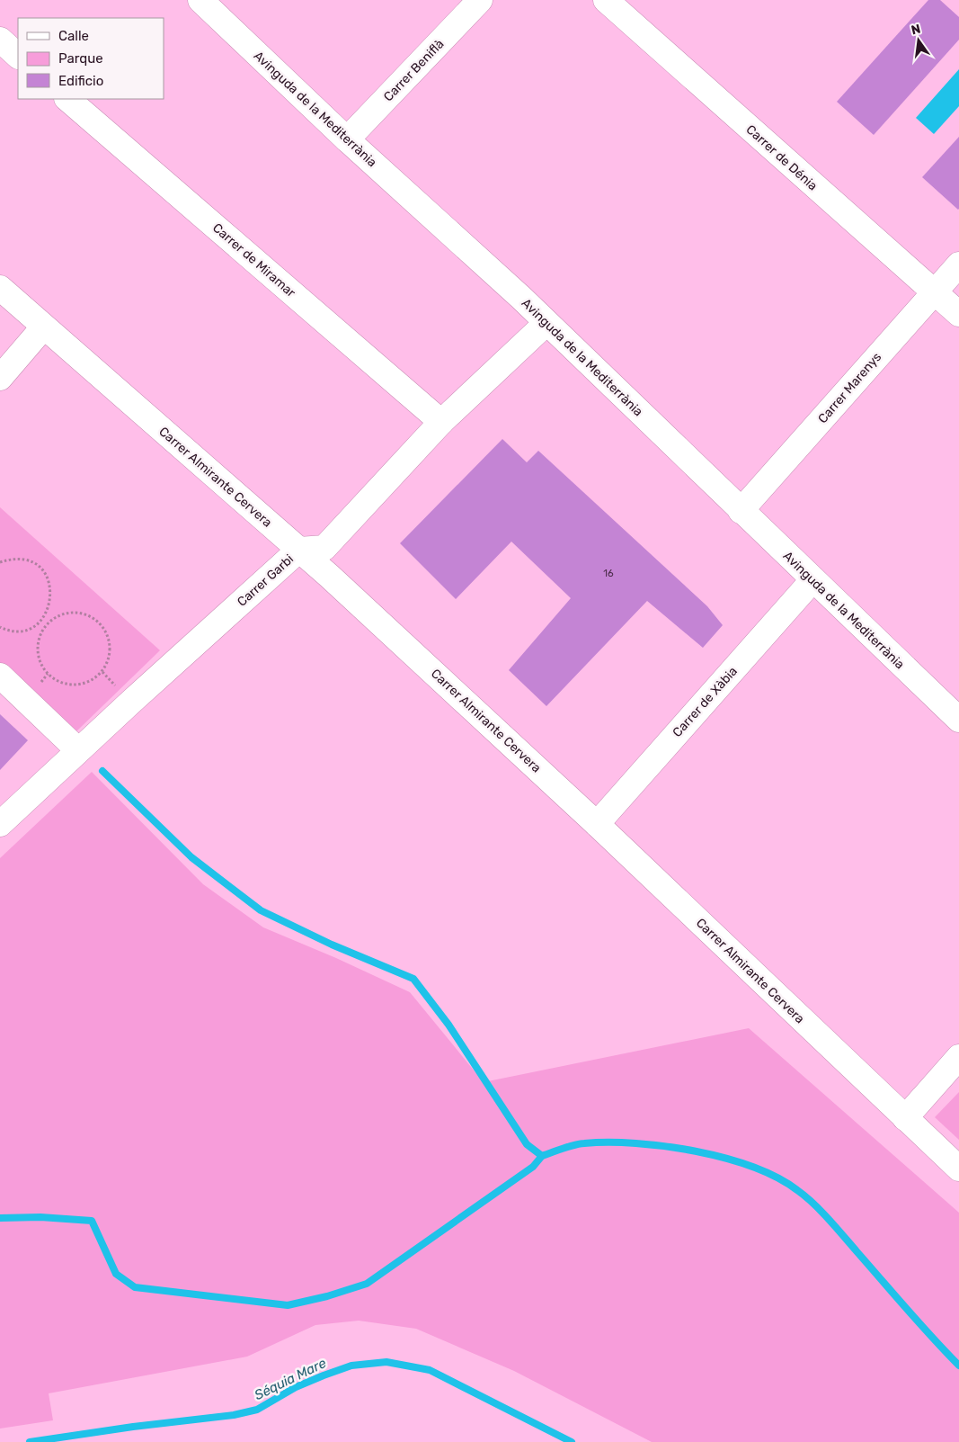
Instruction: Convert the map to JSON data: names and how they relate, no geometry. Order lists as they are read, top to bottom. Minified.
{"streets":{"street":["Carrer Beniflà","Avinguda de la Mediterrània","Carrer de Dénia","Carrer de Miramar","Carrer Marenys","Carrer Almirante Cervera","Carrer Garbi","Carrer de Xàbia"]},"crossings":[["Carrer Beniflà","Avinguda de la Mediterrània"],["Avinguda de la Mediterrània","Carrer Marenys"],["Avinguda de la Mediterrània","Carrer Garbi"],["Avinguda de la Mediterrània","Carrer de Xàbia"],["Carrer de Dénia","Carrer Marenys"],["Carrer de Miramar","Carrer Garbi"],["Carrer Almirante Cervera","Carrer Garbi"],["Carrer Almirante Cervera","Carrer de Xàbia"]],"water":["Séquia Mare"],"house_numbers":["16"],"legend":["Calle","Parque","Edificio"],"north":"top"}
